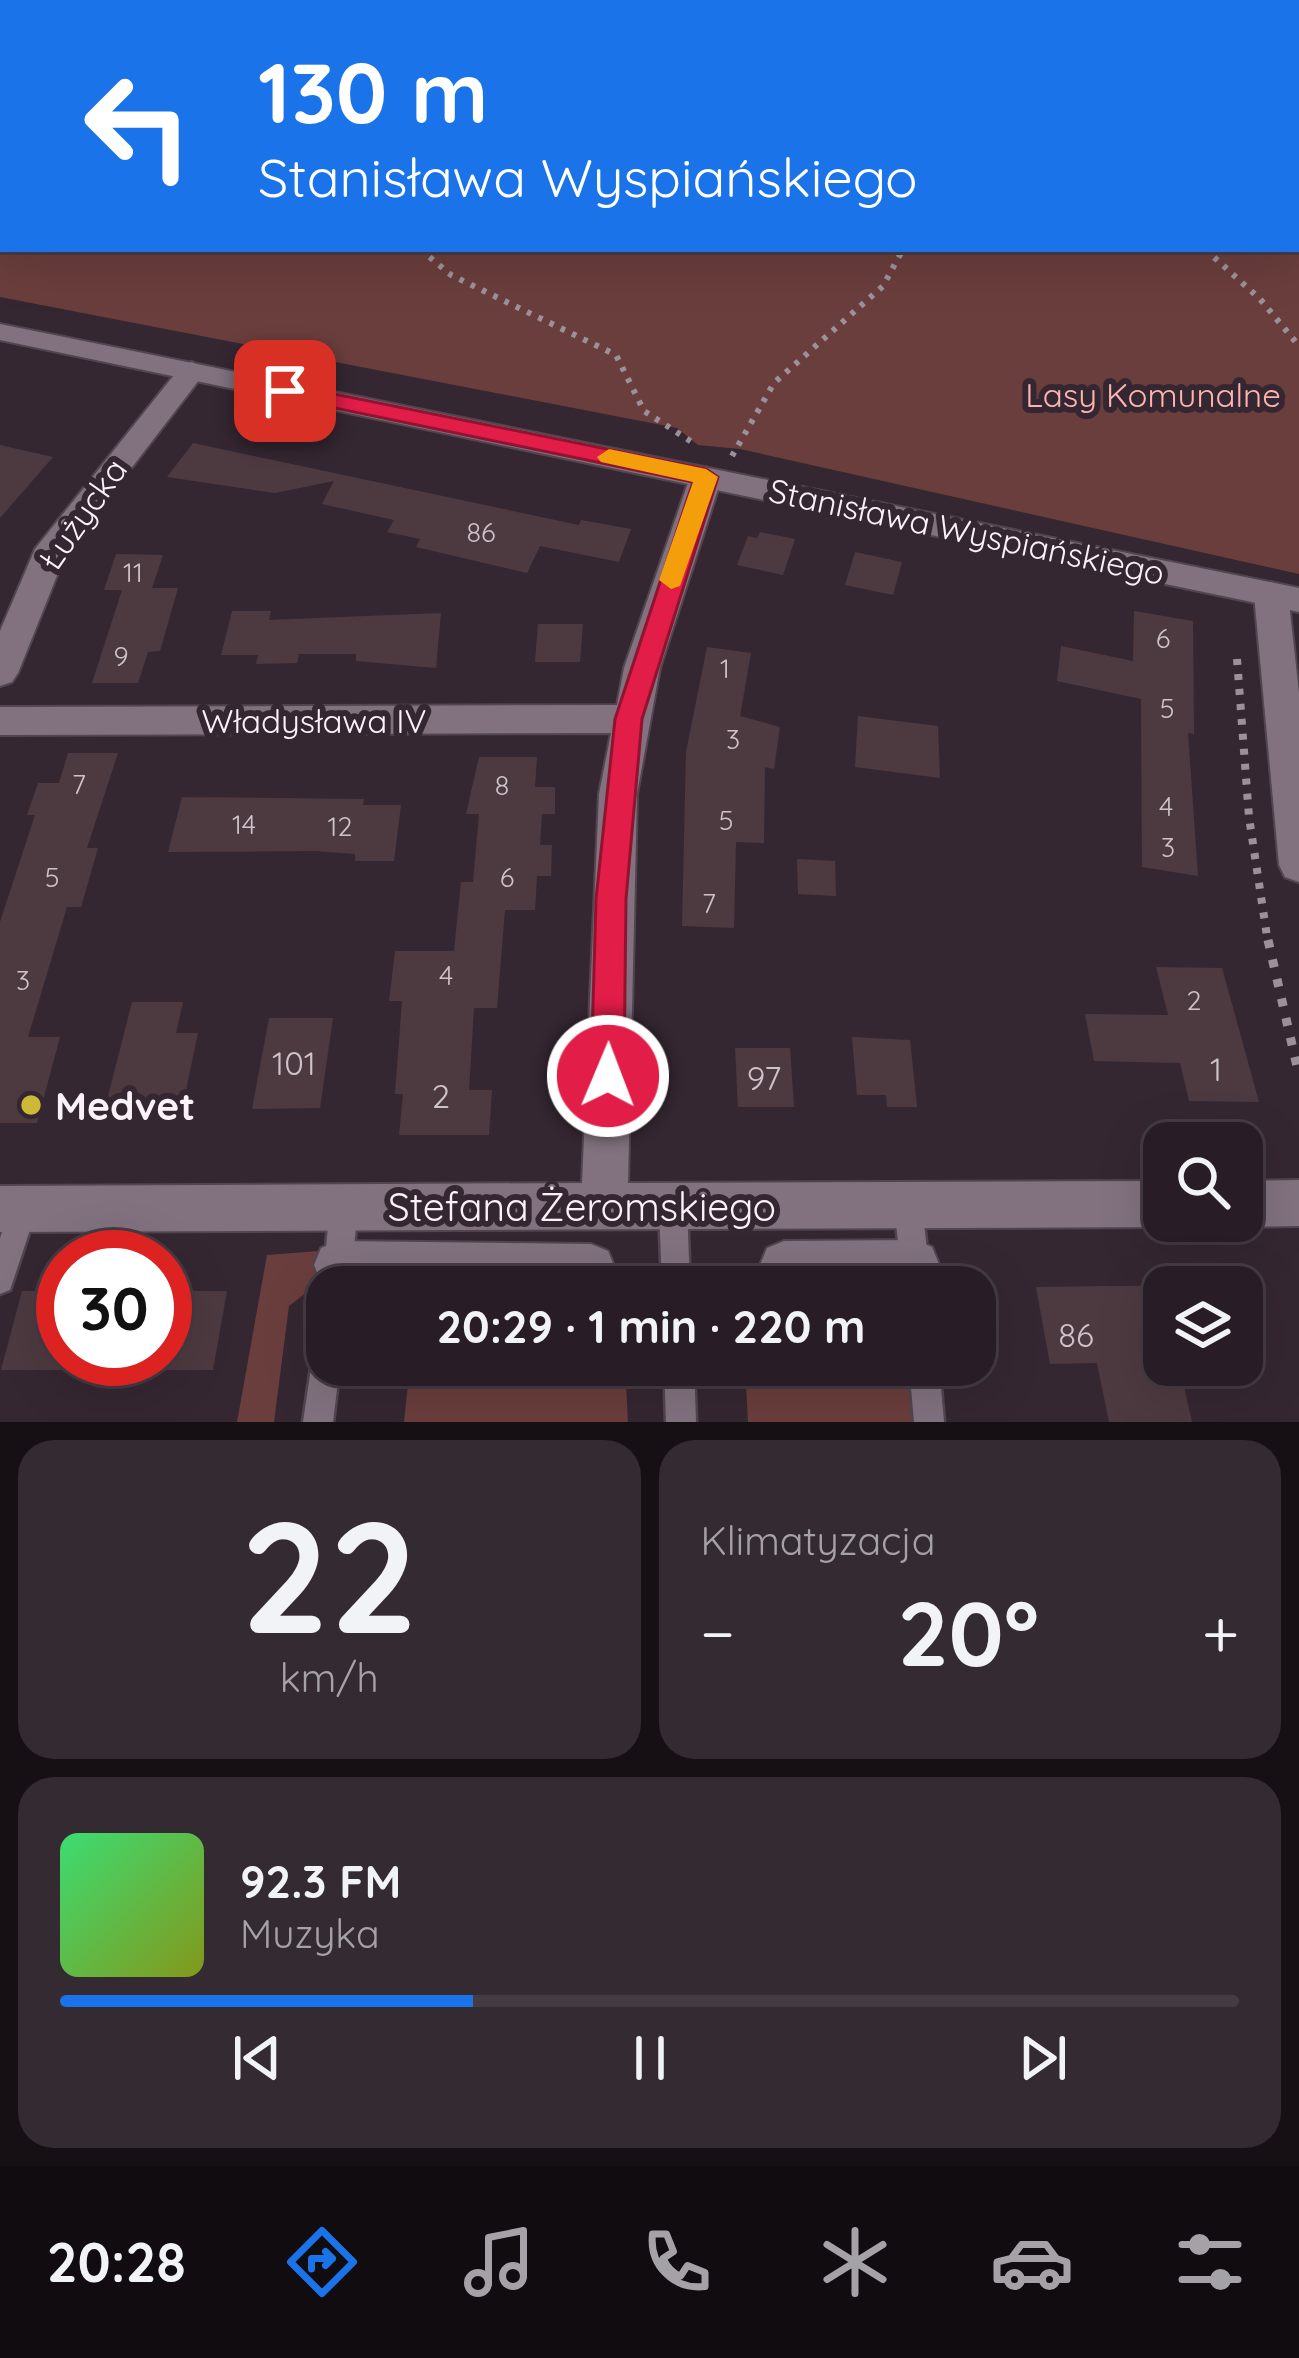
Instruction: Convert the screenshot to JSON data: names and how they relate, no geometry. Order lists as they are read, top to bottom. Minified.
{"streets":{"street":["Łużycka","Stanisława Wyspiańskiego","Władysława IV","Stefana Żeromskiego"]},"crossings":[["Łużycka","Stanisława Wyspiańskiego"]],"parks":["Lasy Komunalne"],"places":["Medvet"],"house_numbers":["86","11","6","9","1","5","3","7","8","4","5","14","12","3","5","6","7","4","3","2","101","1","97","2","86"],"page":{"turn":["130 m","Stanisława Wyspiańskiego"],"limit":"30","trip":"20:29 · 1 min · 220 m","tile":[["22","km/h"],"Klimatyzacja"],"heat":["−","20°","+"],"song":["92.3 FM","Muzyka"],"tabs":"20:28"}}
